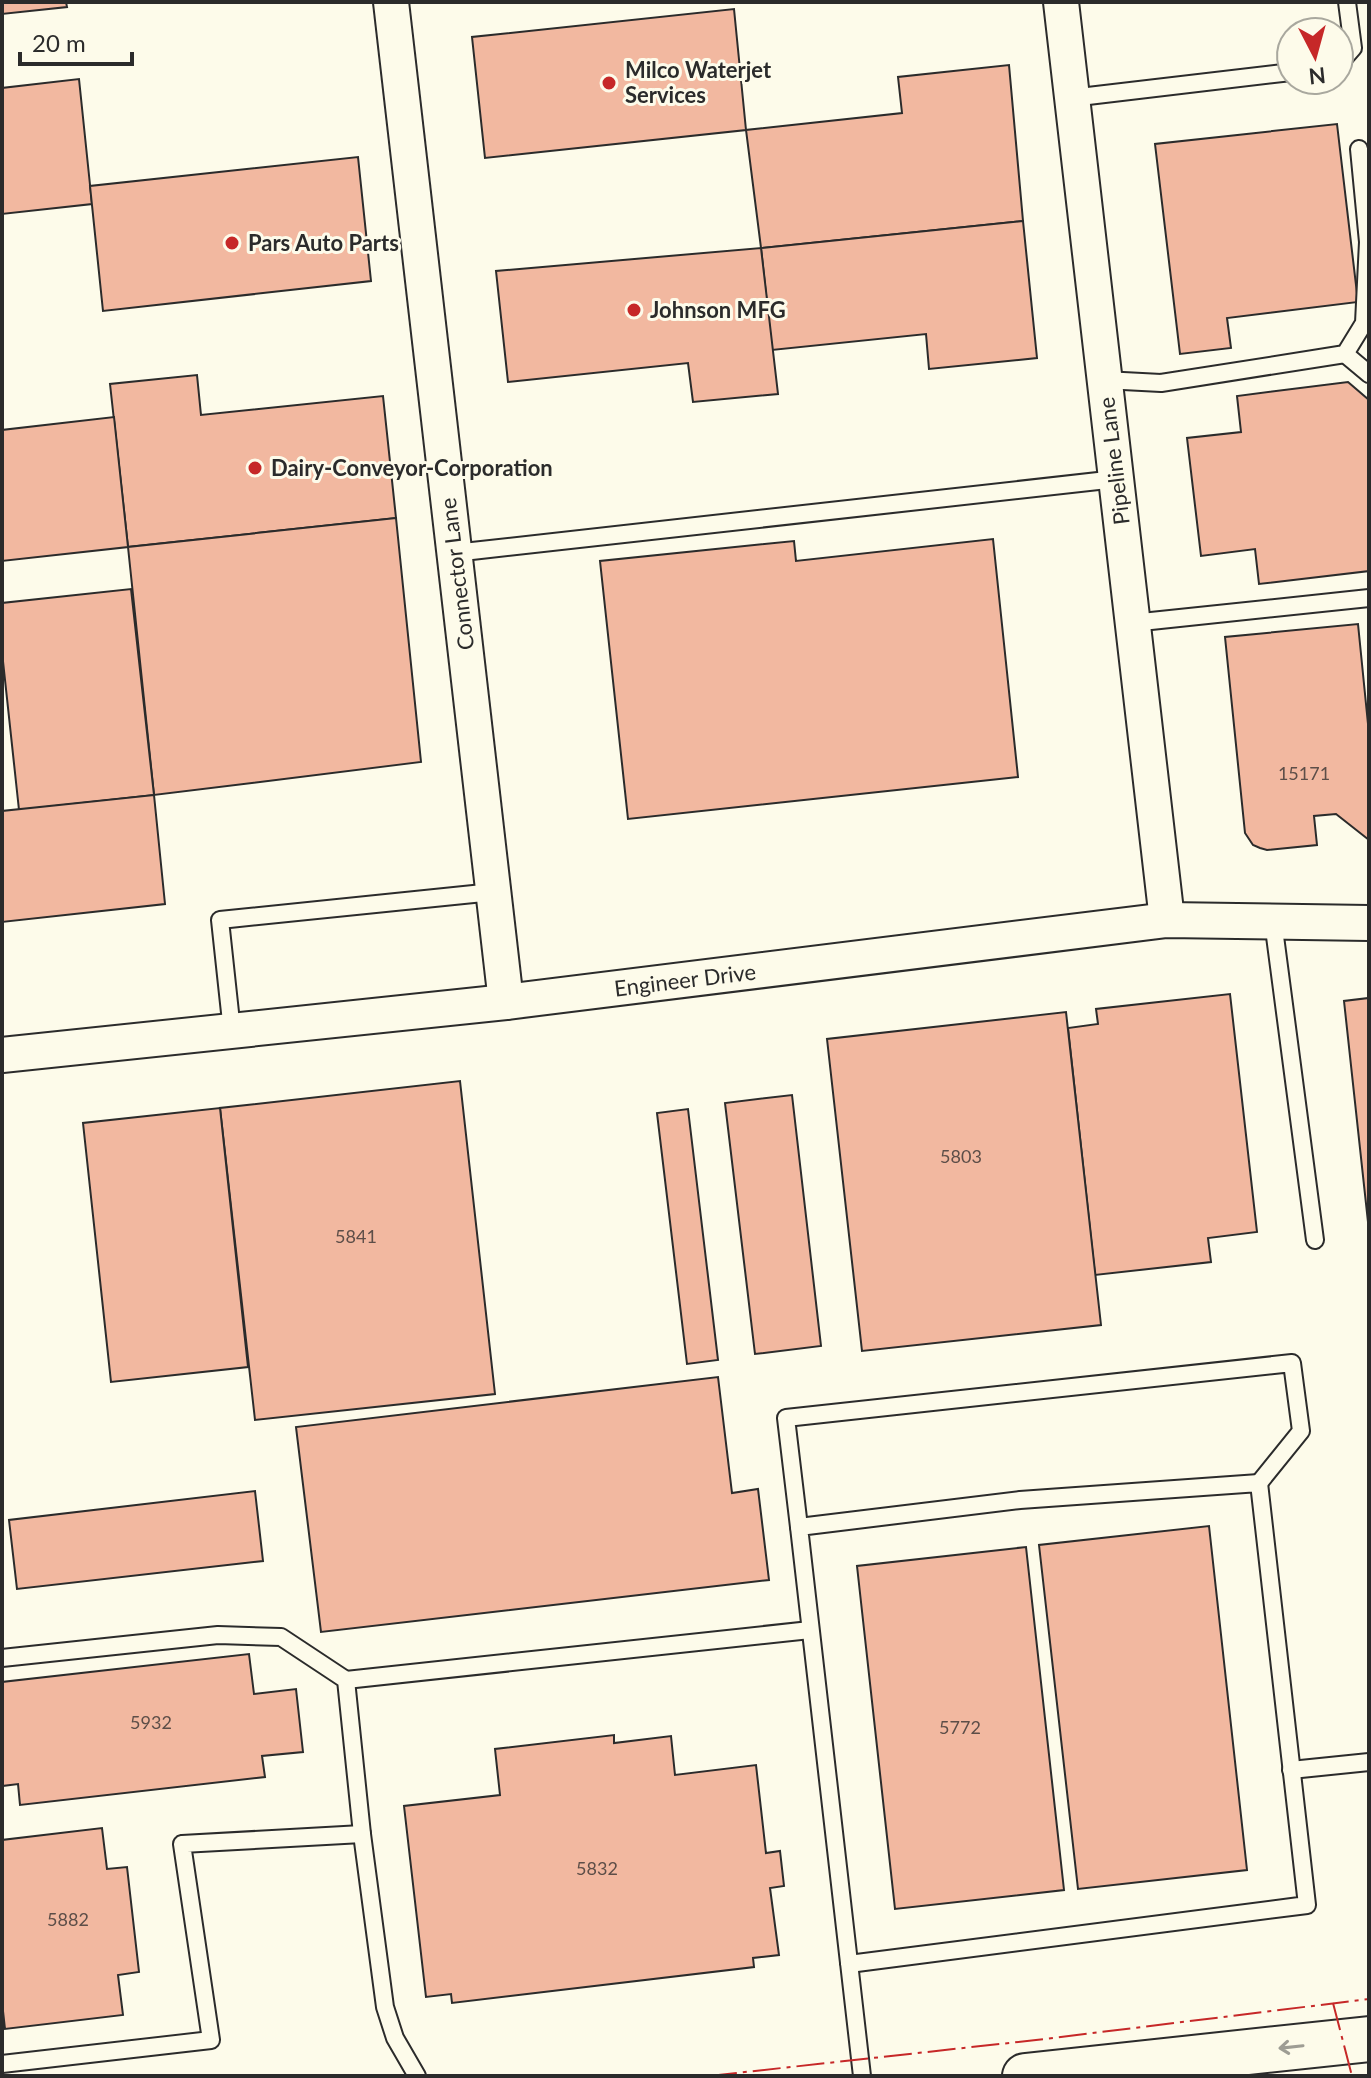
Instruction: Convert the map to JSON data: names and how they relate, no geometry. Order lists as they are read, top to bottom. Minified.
{"streets":{"street":["Pipeline Lane","Connector Lane","Engineer Drive"]},"crossings":[["Pipeline Lane","Engineer Drive"],["Connector Lane","Engineer Drive"]],"places":["Milco Waterjet Services","Pars Auto Parts","Johnson MFG","Dairy-Conveyor-Corporation"],"house_numbers":["15171","5803","5841","5932","5772","5832","5882"],"scale_bar":"20 m","north":"bottom"}
